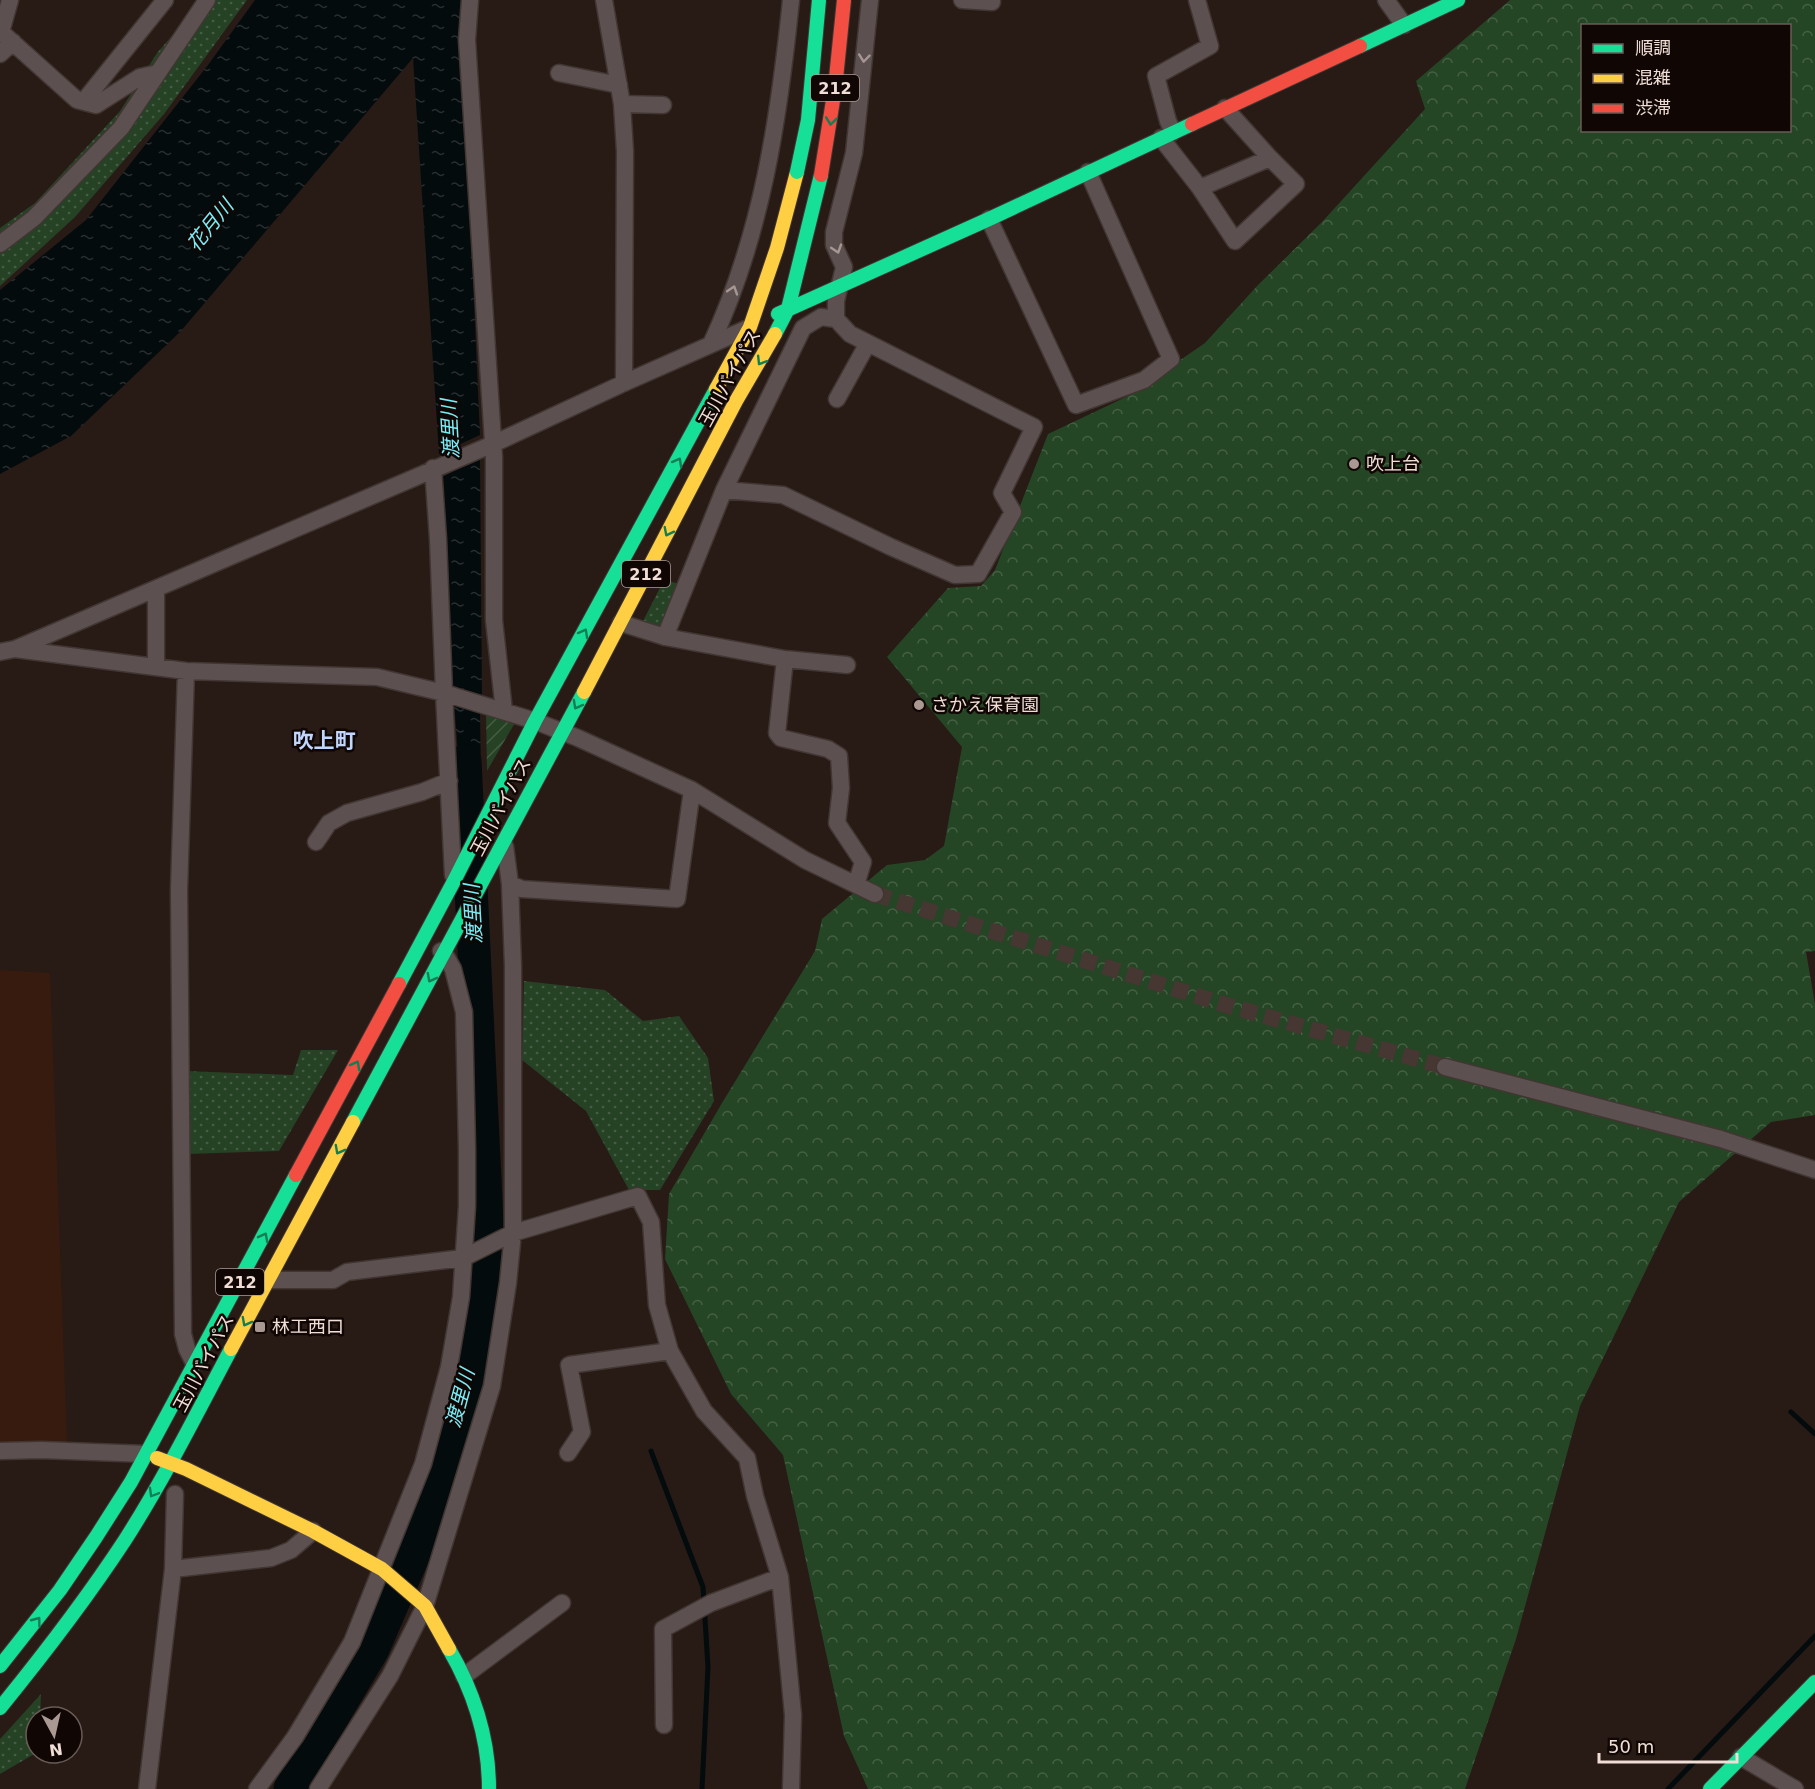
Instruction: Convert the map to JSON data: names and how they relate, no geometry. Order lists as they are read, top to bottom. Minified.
{"streets":{"main road":["212","玉川バイパス"]},"districts":["吹上町"],"water":["花月川","渡里川"],"places":{"other":["吹上台","さかえ保育園"],"transit":["林工西口"]},"legend":["順調","混雑","渋滞"],"scale_bar":"50 m","north":"bottom"}
